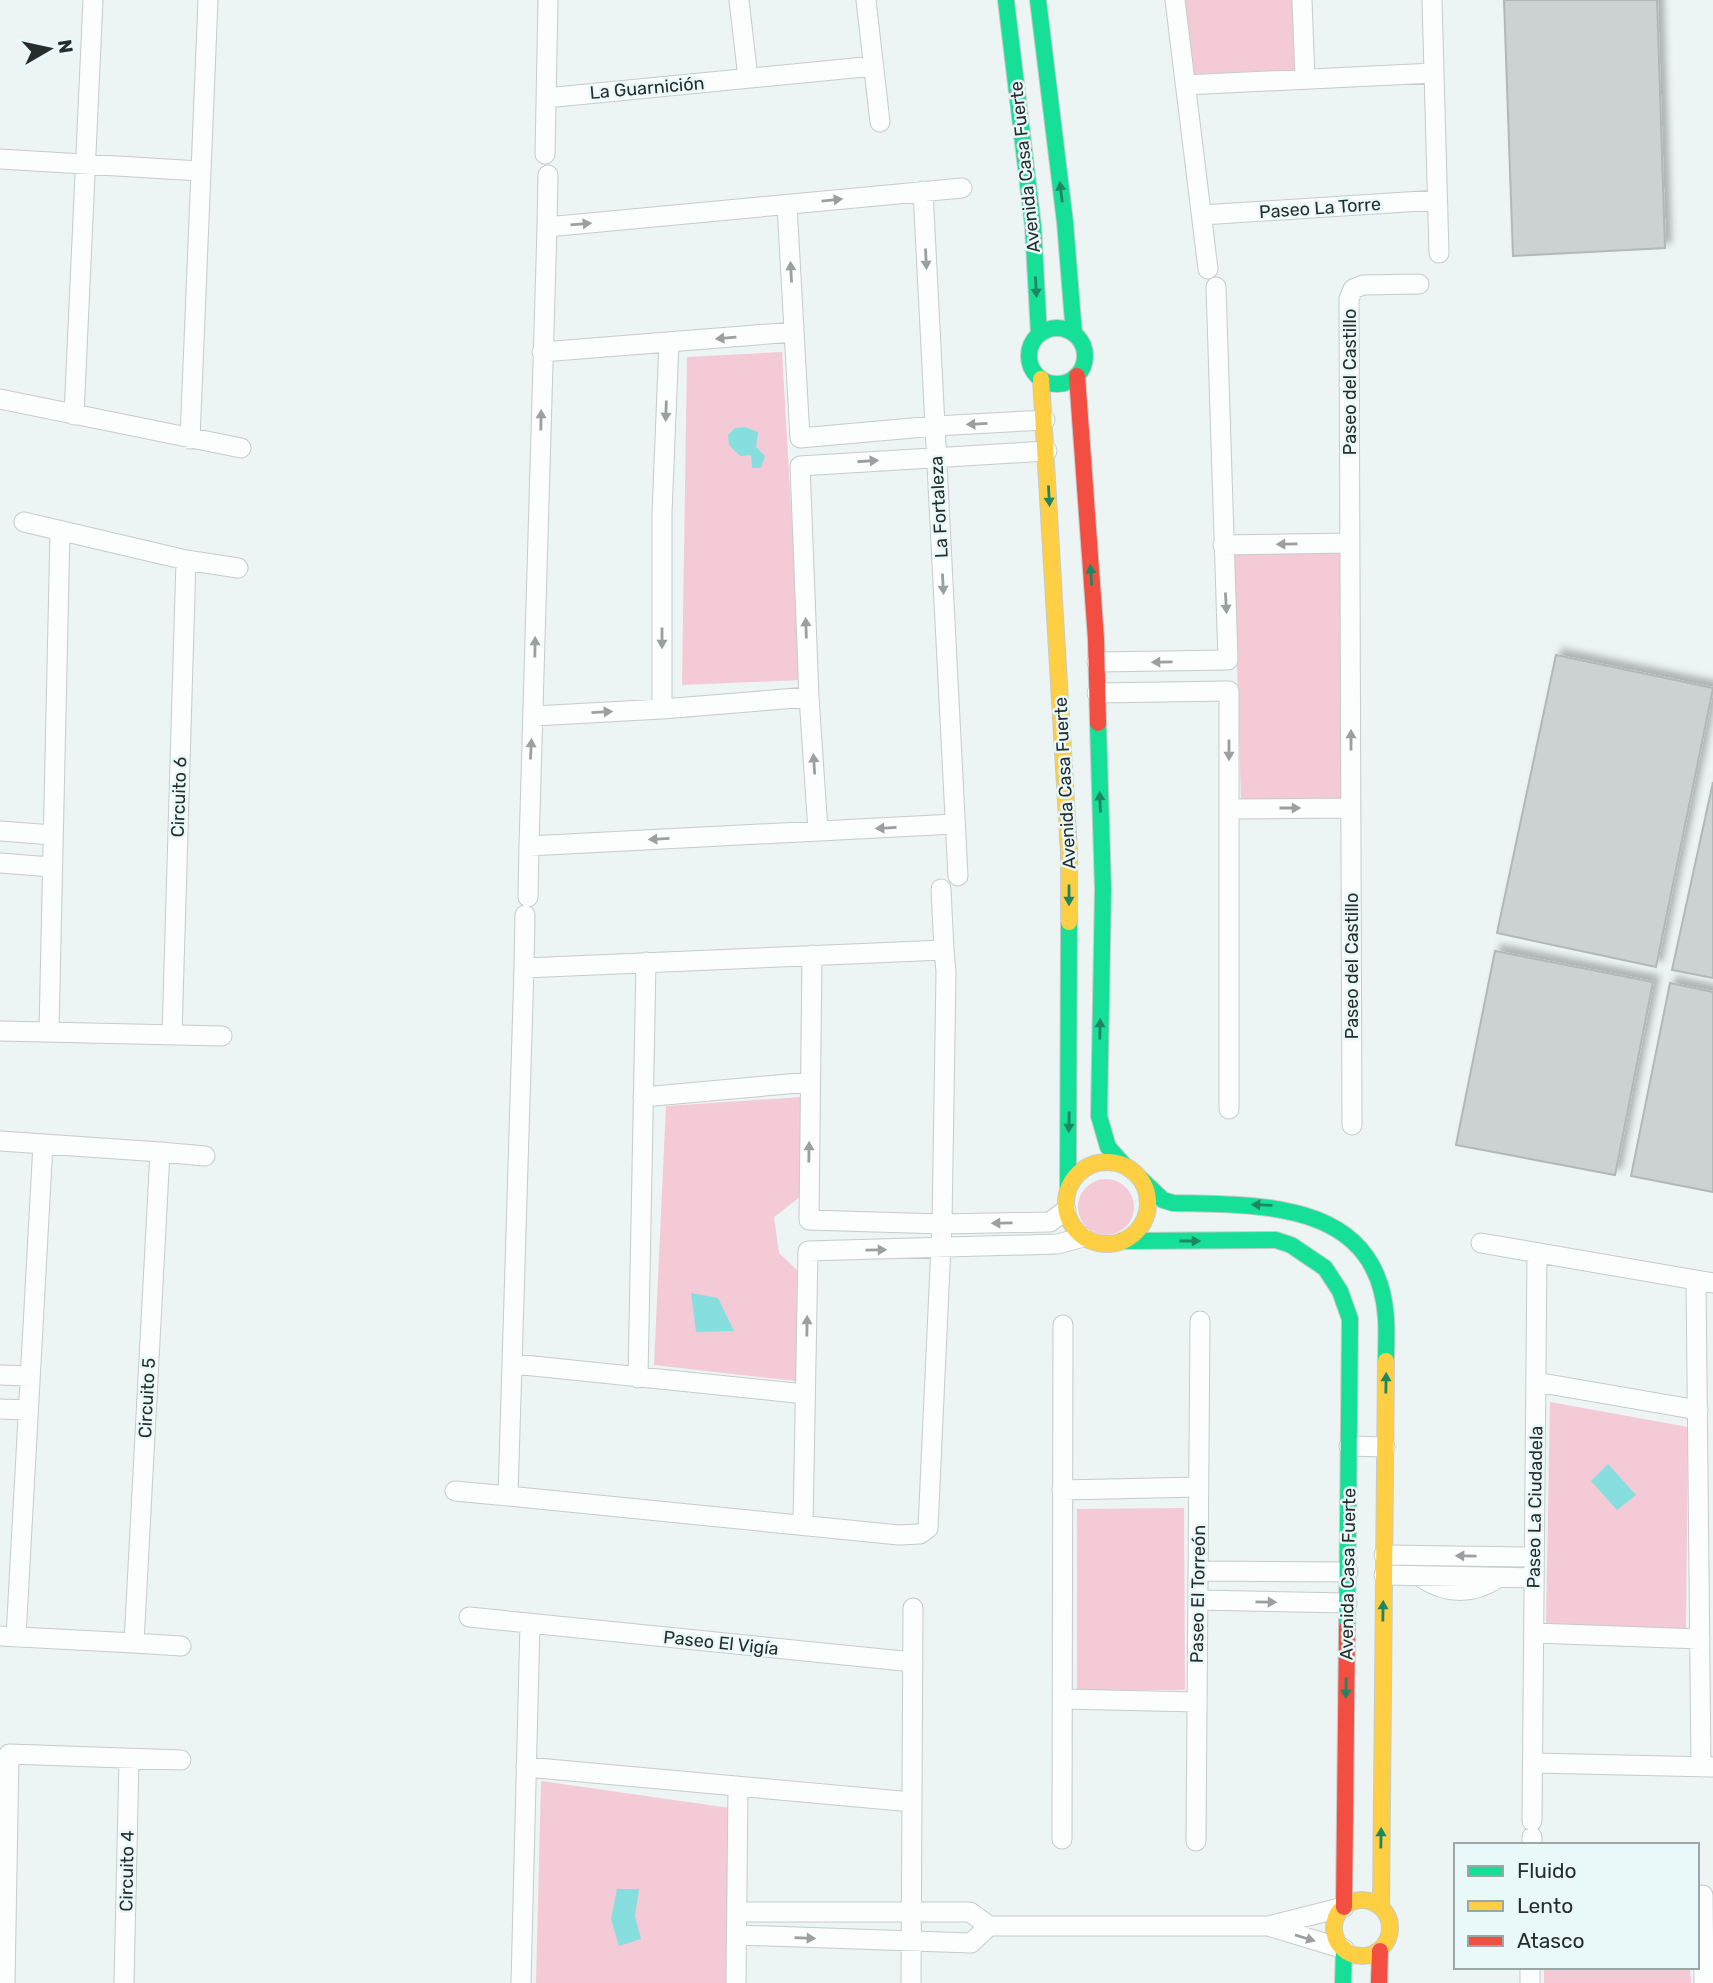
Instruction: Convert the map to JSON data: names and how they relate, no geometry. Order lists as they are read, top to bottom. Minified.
{"streets":{"street":["La Guarnición","Avenida Casa Fuerte","Paseo La Torre","Paseo del Castillo","La Fortaleza","Circuito 6","Circuito 5","Paseo La Ciudadela","Paseo El Torreón","Paseo El Vigía","Circuito 4"]},"legend":["Fluido","Lento","Atasco"],"north":"right"}
